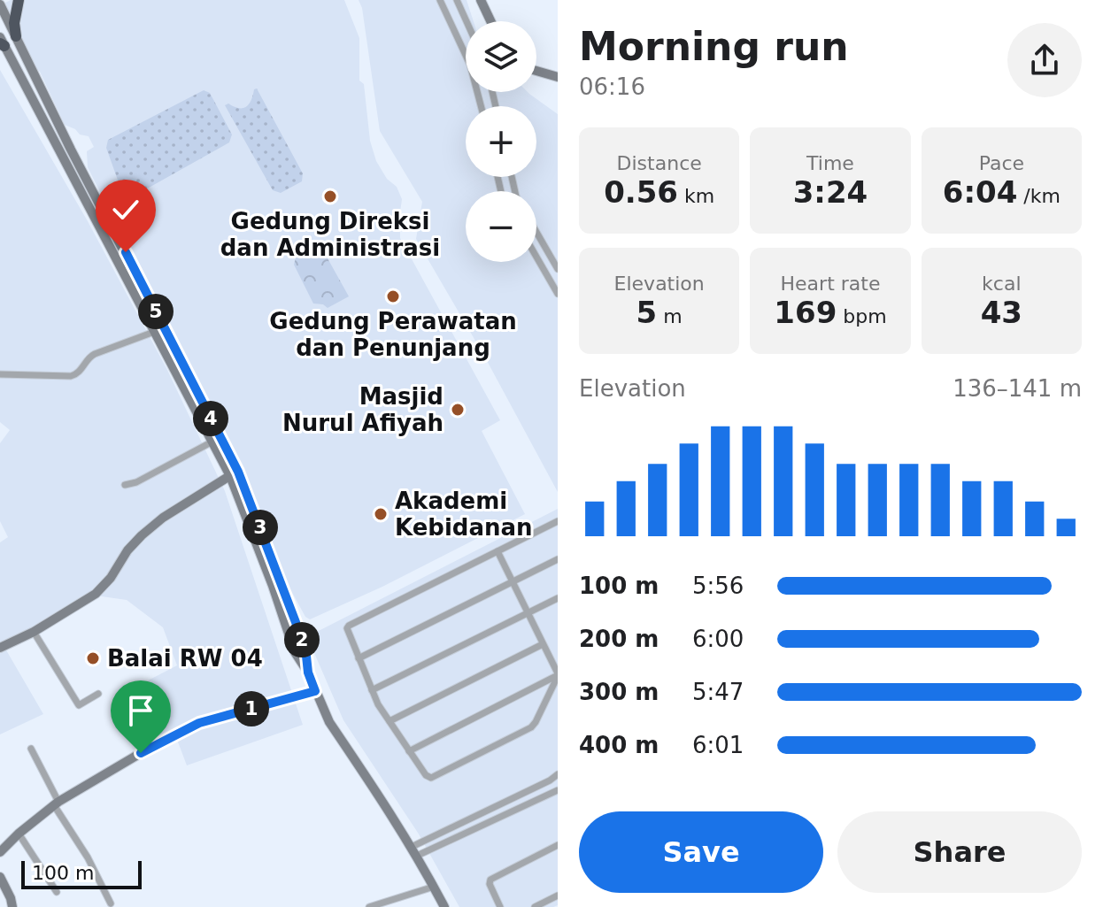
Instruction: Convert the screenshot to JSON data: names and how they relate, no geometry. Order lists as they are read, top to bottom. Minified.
{"places":["Gedung Direksi dan Administrasi","Gedung Perawatan dan Penunjang","Masjid Nurul Afiyah","Akademi Kebidanan","Balai RW 04"],"scale_bar":"100 m","page":{"heading":["Morning run","06:16"],"map_buttons":["+","−"],"stats":[["Distance","0.56 km"],["Time","3:24"],["Pace","6:04 /km"],["Elevation","5 m"],["Heart rate","169 bpm"],["kcal","43"]],"pins":["5","4","3","2","1"],"chart":["Elevation","136–141 m"],"list":[{"name":"100 m","note":"5:56"},{"name":"200 m","note":"6:00"},{"name":"300 m","note":"5:47"},{"name":"400 m","note":"6:01"}],"buttons":["Save","Share"],"scale":"100 m"}}
